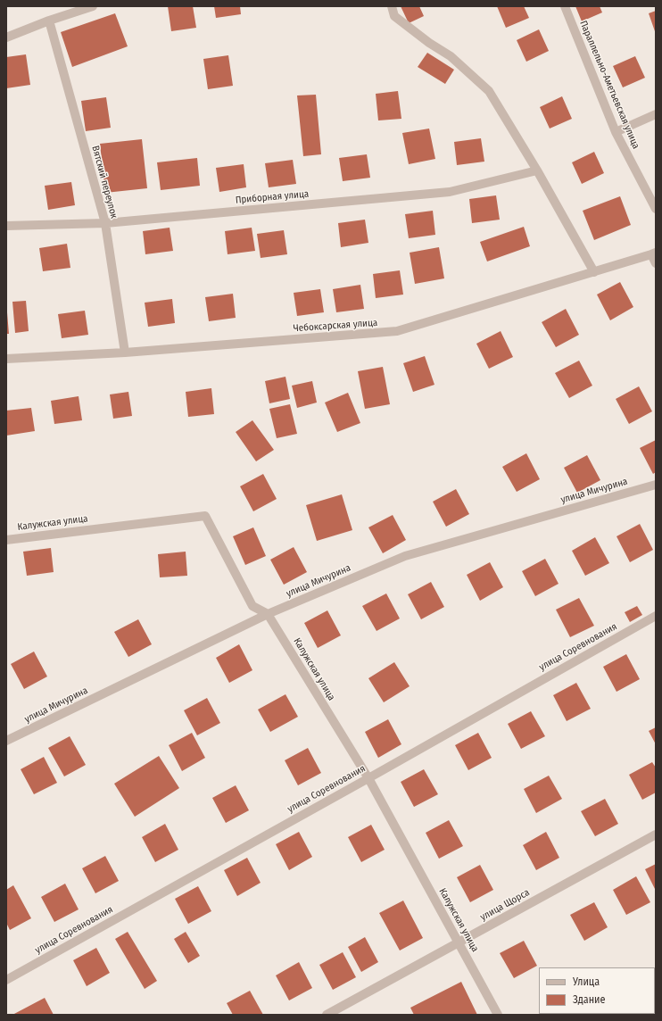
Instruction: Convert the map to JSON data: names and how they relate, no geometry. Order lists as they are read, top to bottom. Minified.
{"streets":{"street":["Параллельно-Аметьевская улица","Вятский переулок","Приборная улица","Чебоксарская улица","улица Мичурина","Калужская улица","улица Соревнования","улица Щорса"]},"crossings":[["Вятский переулок","Приборная улица"],["Вятский переулок","Чебоксарская улица"],["улица Мичурина","Калужская улица"],["Калужская улица","улица Соревнования"],["Калужская улица","улица Щорса"]],"legend":["Улица","Здание"]}
